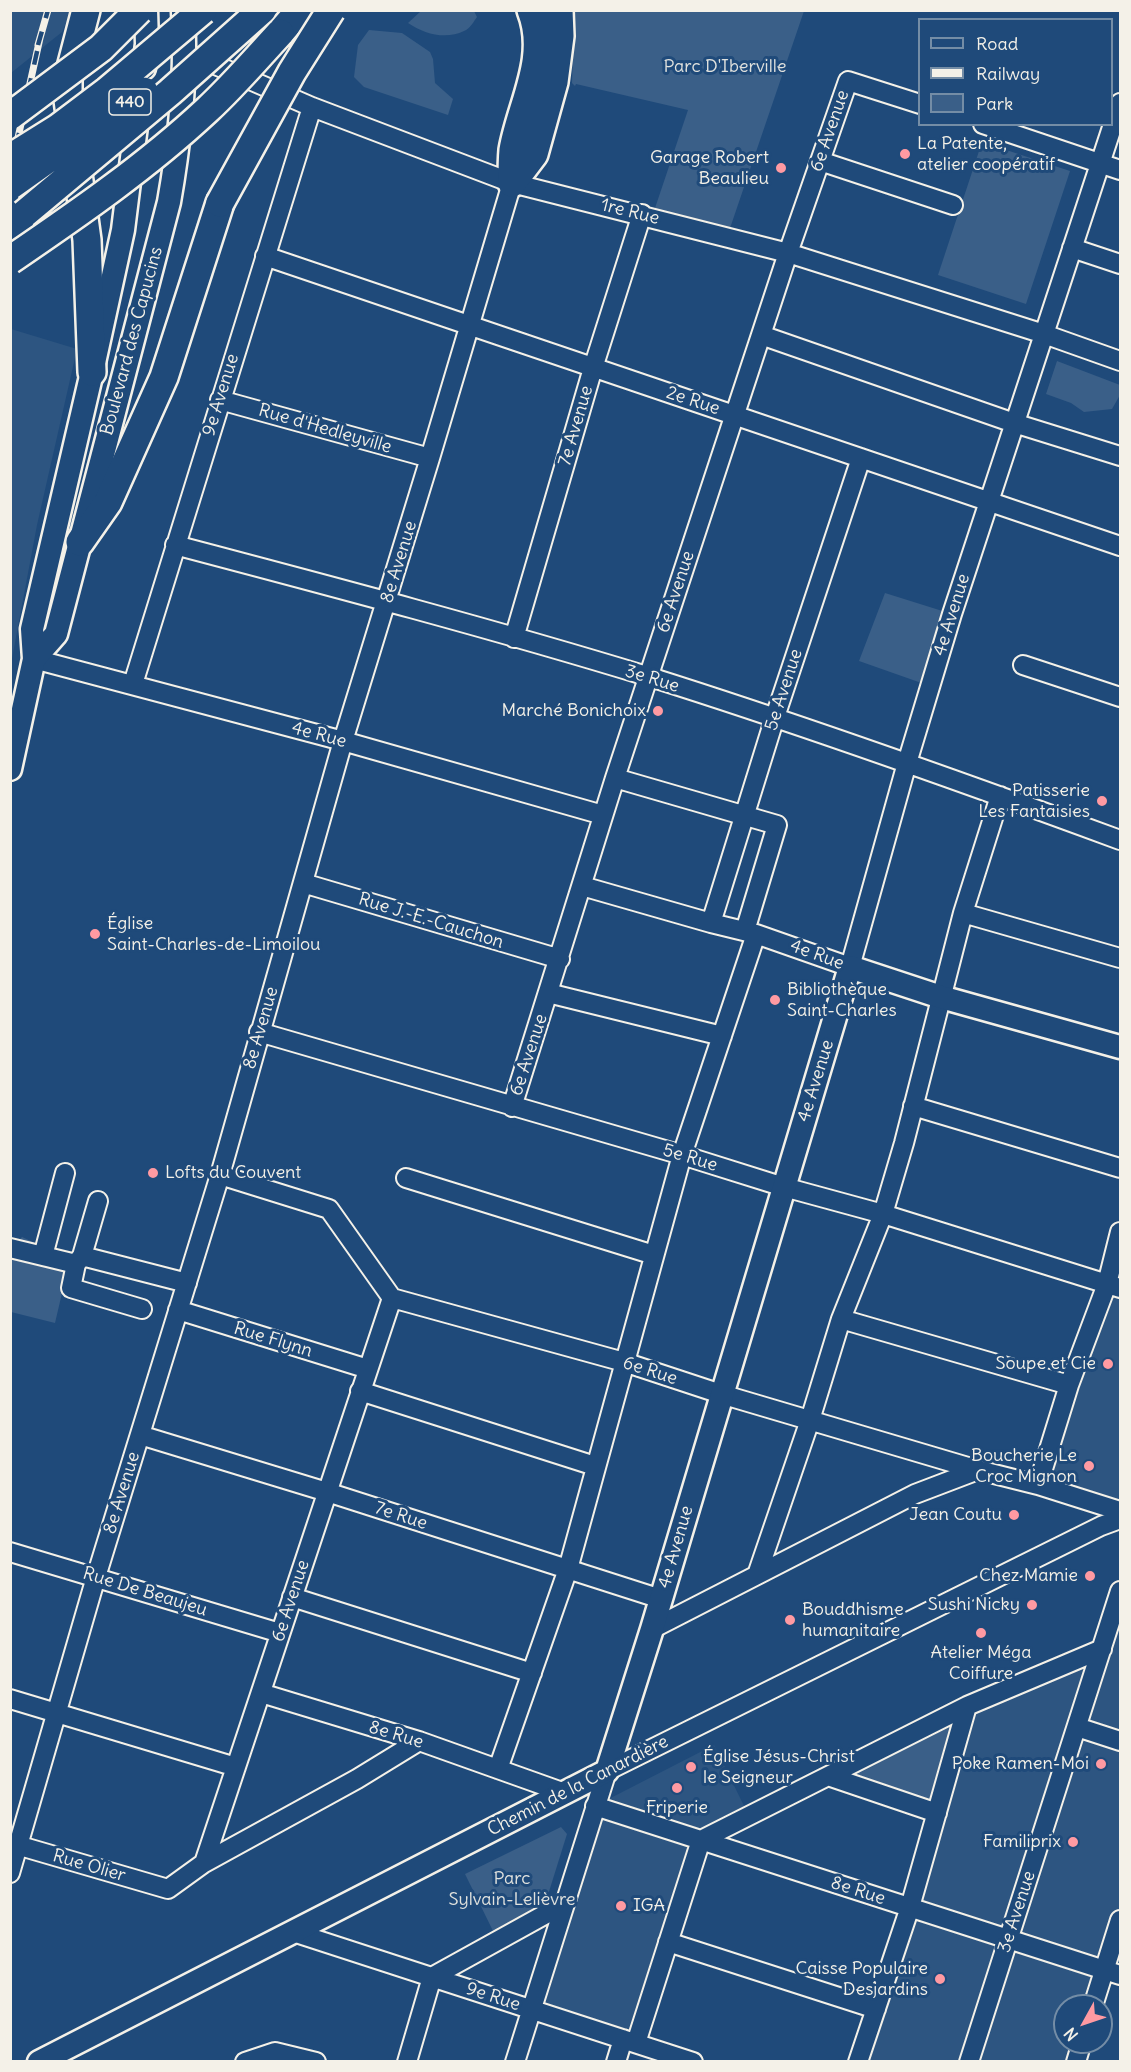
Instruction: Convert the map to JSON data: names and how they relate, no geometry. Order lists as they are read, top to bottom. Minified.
{"streets":{"highway":["440"],"main road":["Boulevard des Capucins","4e Avenue","4e Rue","Chemin de la Canardière"],"street":["6e Avenue","1re Rue","9e Avenue","2e Rue","7e Avenue","Rue d'Hedleyville","8e Avenue","3e Rue","5e Avenue","Rue J.-E.-Cauchon","5e Rue","Rue Flynn","6e Rue","7e Rue","Rue De Beaujeu","8e Rue","Rue Olier","3e Avenue","9e Rue"]},"crossings":[["440","Boulevard des Capucins"],["6e Avenue","1re Rue"],["6e Avenue","2e Rue"],["6e Avenue","3e Rue"],["6e Avenue","4e Rue"],["6e Avenue","Rue J.-E.-Cauchon"],["6e Avenue","5e Rue"],["6e Avenue","Rue Flynn"],["6e Avenue","6e Rue"],["6e Avenue","7e Rue"],["6e Avenue","Rue De Beaujeu"],["6e Avenue","8e Rue"],["6e Avenue","Rue Olier"],["1re Rue","Boulevard des Capucins"],["1re Rue","9e Avenue"],["1re Rue","7e Avenue"],["1re Rue","8e Avenue"],["1re Rue","4e Avenue"],["Boulevard des Capucins","4e Rue"],["9e Avenue","2e Rue"],["9e Avenue","Rue d'Hedleyville"],["9e Avenue","3e Rue"],["9e Avenue","4e Rue"],["2e Rue","7e Avenue"],["2e Rue","8e Avenue"],["2e Rue","4e Avenue"],["2e Rue","5e Avenue"],["7e Avenue","3e Rue"],["Rue d'Hedleyville","8e Avenue"],["8e Avenue","3e Rue"],["8e Avenue","4e Rue"],["8e Avenue","Rue J.-E.-Cauchon"],["8e Avenue","5e Rue"],["8e Avenue","Rue Flynn"],["8e Avenue","7e Rue"],["8e Avenue","Rue De Beaujeu"],["8e Avenue","Rue Olier"],["4e Avenue","3e Rue"],["4e Avenue","4e Rue"],["4e Avenue","5e Rue"],["4e Avenue","6e Rue"],["4e Avenue","7e Rue"],["4e Avenue","8e Rue"],["4e Avenue","Chemin de la Canardière"],["4e Avenue","9e Rue"],["3e Rue","5e Avenue"],["5e Avenue","4e Rue"],["8e Rue","Chemin de la Canardière"],["8e Rue","3e Avenue"],["Chemin de la Canardière","9e Rue"]],"parks":["Parc D'Iberville","Parc Sylvain-Lelièvre"],"places":["La Patente, atelier coopératif","Garage Robert Beaulieu","Marché Bonichoix","Patisserie Les Fantaisies","Église Saint-Charles-de-Limoilou","Bibliothèque Saint-Charles","Lofts du Couvent","Soupe et Cie","Boucherie Le Croc Mignon","Jean Coutu","Chez Mamie","Sushi Nicky","Bouddhisme humanitaire","Atelier Méga Coiffure","Poke Ramen-Moi","Église Jésus-Christ le Seigneur","Friperie","Familiprix","IGA","Caisse Populaire Desjardins"],"legend":["Road","Railway","Park"],"north":"bottom left"}
